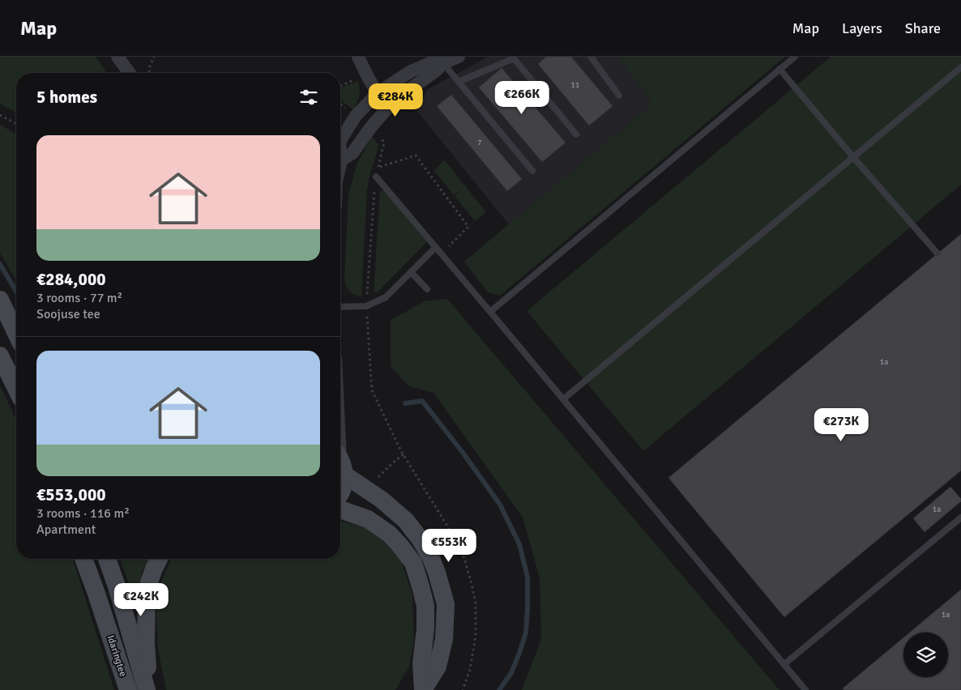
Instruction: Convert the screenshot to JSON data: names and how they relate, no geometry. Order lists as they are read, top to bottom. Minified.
{"streets":{"street":["Idaringtee"]},"house_numbers":["11","7","1a","1a","1a"],"page":{"header":"Map","nav":["Map","Layers","Share"],"heading":"5 homes","price":["€266K","€284K","€273K","€553K","€242K"],"list":[{"name":"€284,000","note":"3 rooms · 77 m² · Soojuse tee"},{"name":"€553,000","note":"3 rooms · 116 m² · Apartment"}]}}
